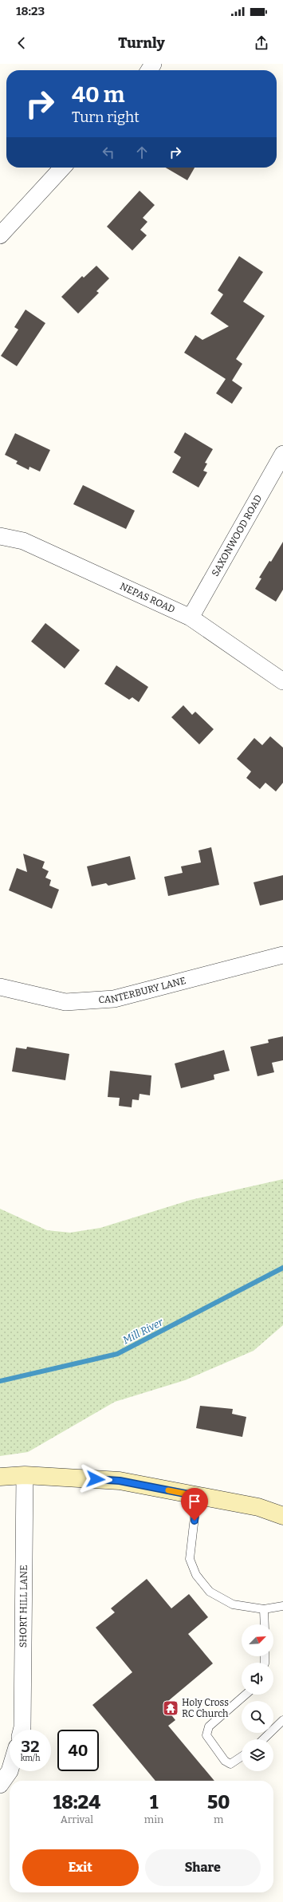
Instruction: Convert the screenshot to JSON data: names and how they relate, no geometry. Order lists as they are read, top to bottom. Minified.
{"streets":{"street":["SAXONWOOD ROAD","NEPAS ROAD","CANTERBURY LANE","SHORT HILL LANE"]},"crossings":[["SAXONWOOD ROAD","NEPAS ROAD"]],"water":["Mill River"],"places":{"temple":["Holy Cross RC Church"]},"north":"top right","page":{"status":"18:23","header":"Turnly","turn":["40 m","Turn right"],"speed":"32 km/h","limit":"40","eta":["18:24","Arrival","1","min","50","m"],"buttons":["Exit","Share"]}}
